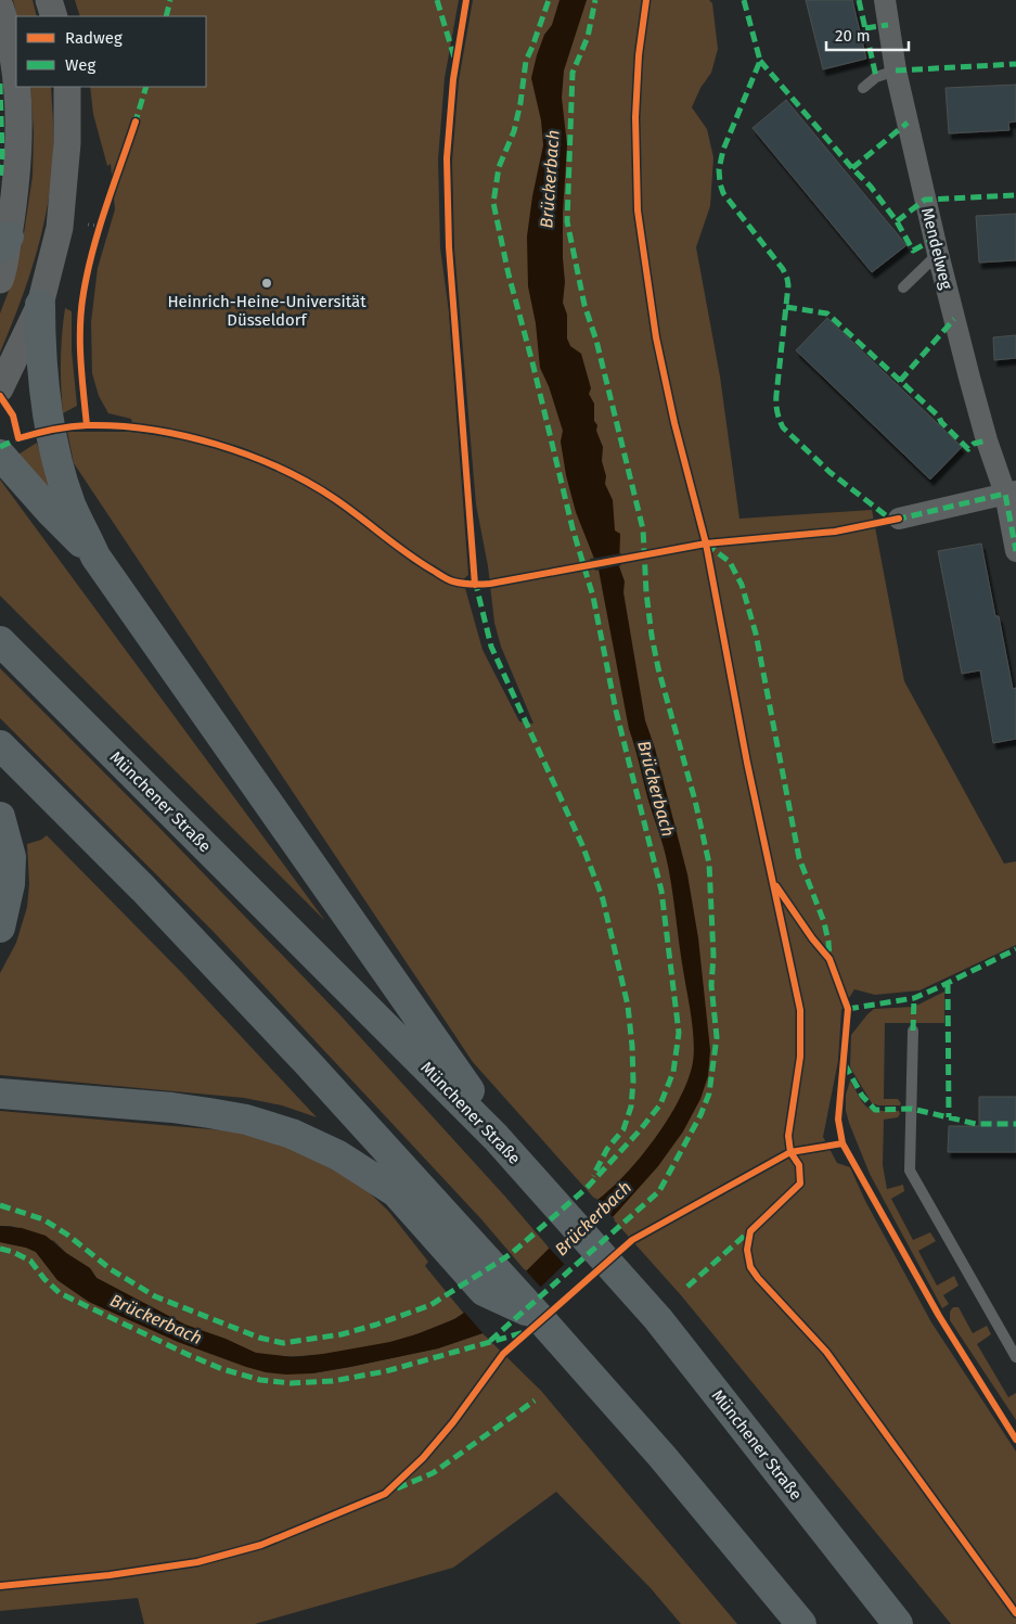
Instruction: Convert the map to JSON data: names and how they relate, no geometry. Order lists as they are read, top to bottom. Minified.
{"streets":{"highway":["Münchener Straße"],"street":["Mendelweg"]},"water":["Brückerbach"],"places":["Heinrich-Heine-Universität Düsseldorf"],"legend":["Radweg","Weg"],"scale_bar":"20 m"}
